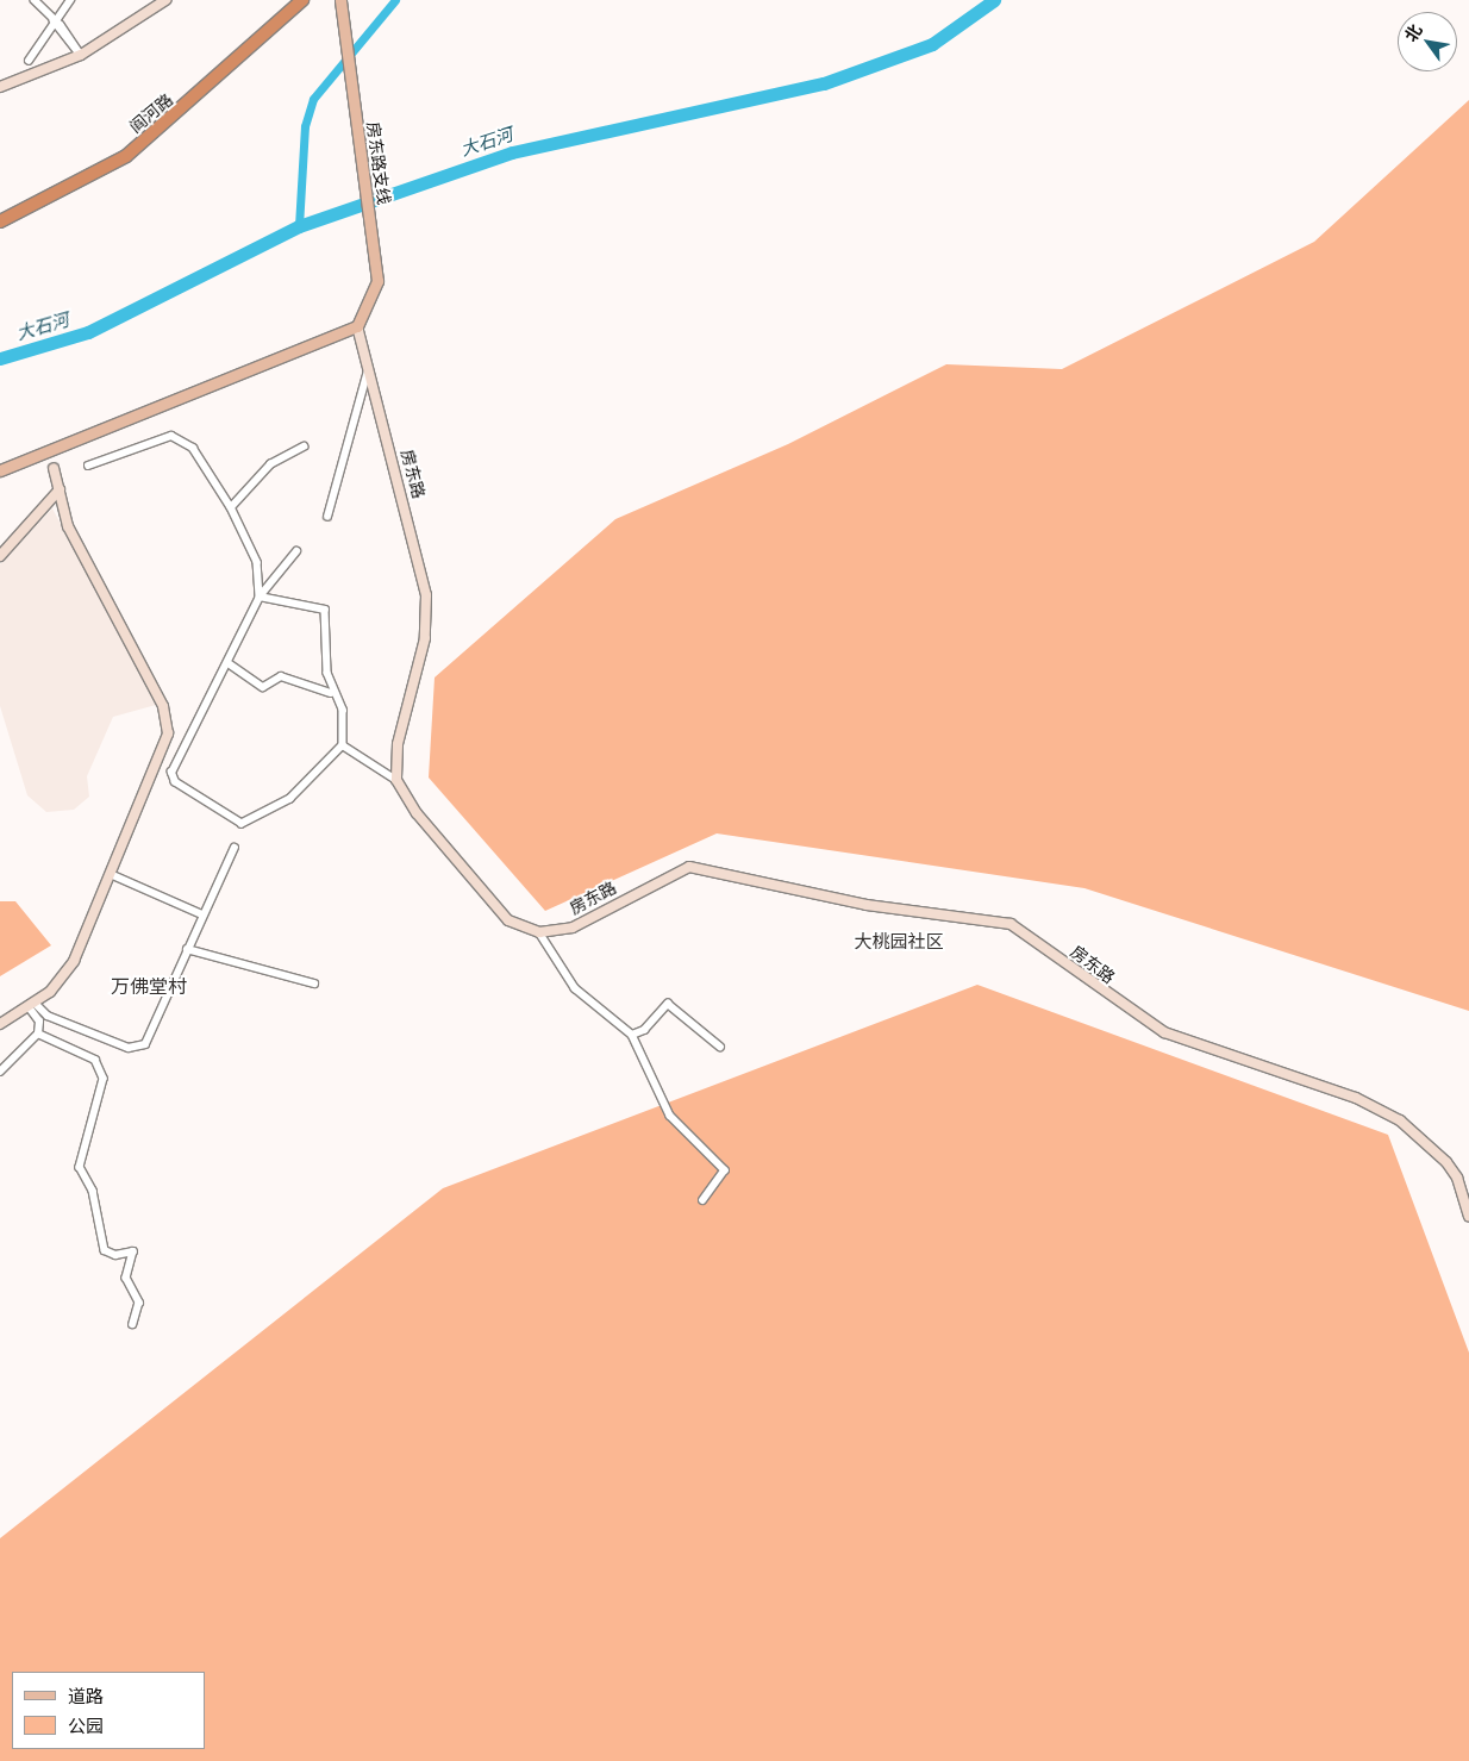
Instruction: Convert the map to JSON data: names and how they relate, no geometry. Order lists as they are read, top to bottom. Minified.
{"streets":{"highway":["阎河路"],"main road":["房东路支线","房东路"]},"crossings":[["房东路支线","房东路"]],"districts":["大桃园社区","万佛堂村"],"water":["大石河"],"legend":["道路","公园"],"north":"top left"}
